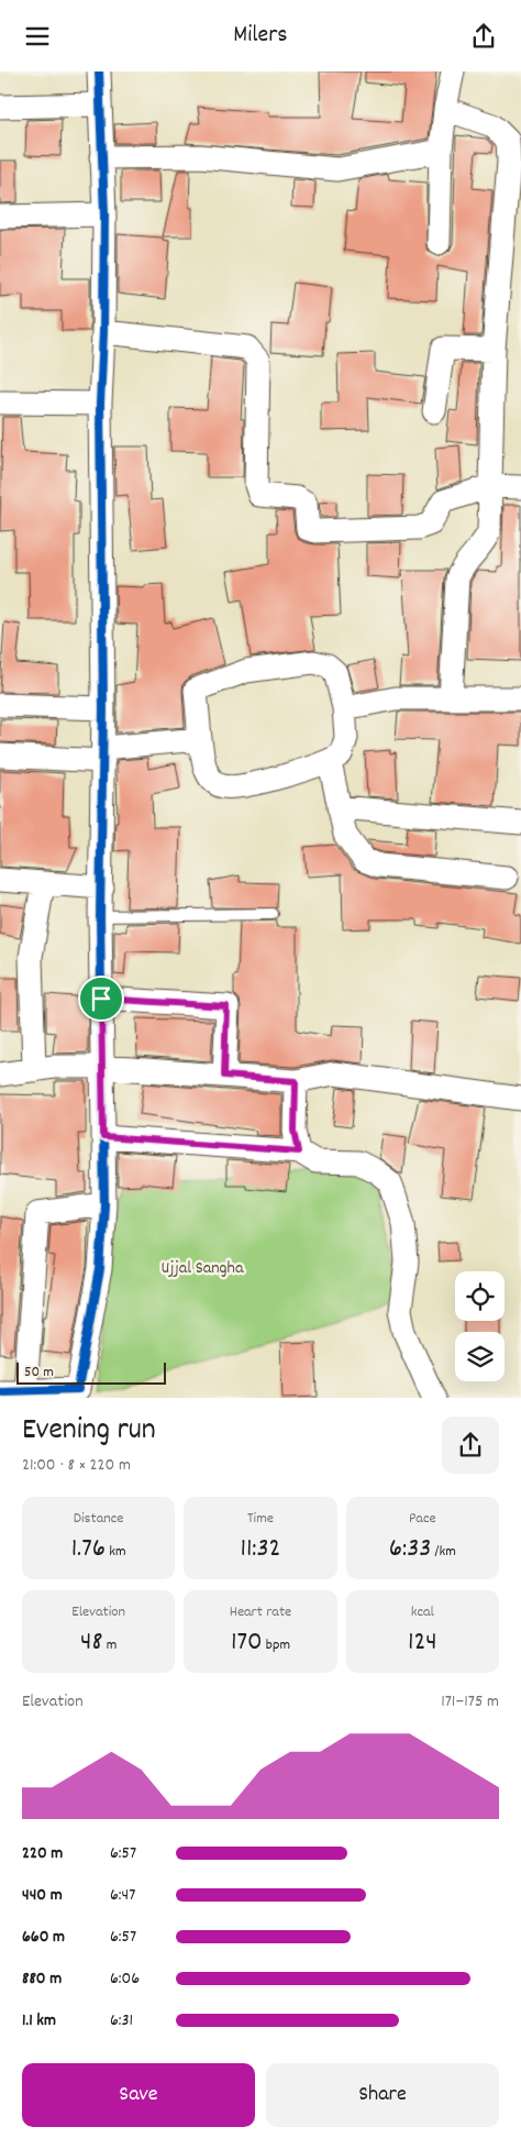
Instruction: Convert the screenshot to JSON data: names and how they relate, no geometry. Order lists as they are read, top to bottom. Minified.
{"parks":["Ujjal Sangha"],"scale_bar":"50 m","page":{"header":"Milers","scale":"50 m","heading":["Evening run","21:00 · 8 × 220 m"],"stats":[["Distance","1.76 km"],["Time","11:32"],["Pace","6:33 /km"],["Elevation","48 m"],["Heart rate","170 bpm"],["kcal","124"]],"chart":["Elevation","171–175 m"],"list":[{"name":"220 m","note":"6:57"},{"name":"440 m","note":"6:47"},{"name":"660 m","note":"6:57"},{"name":"880 m","note":"6:06"},{"name":"1.1 km","note":"6:31"}],"buttons":["Save","Share"]}}
